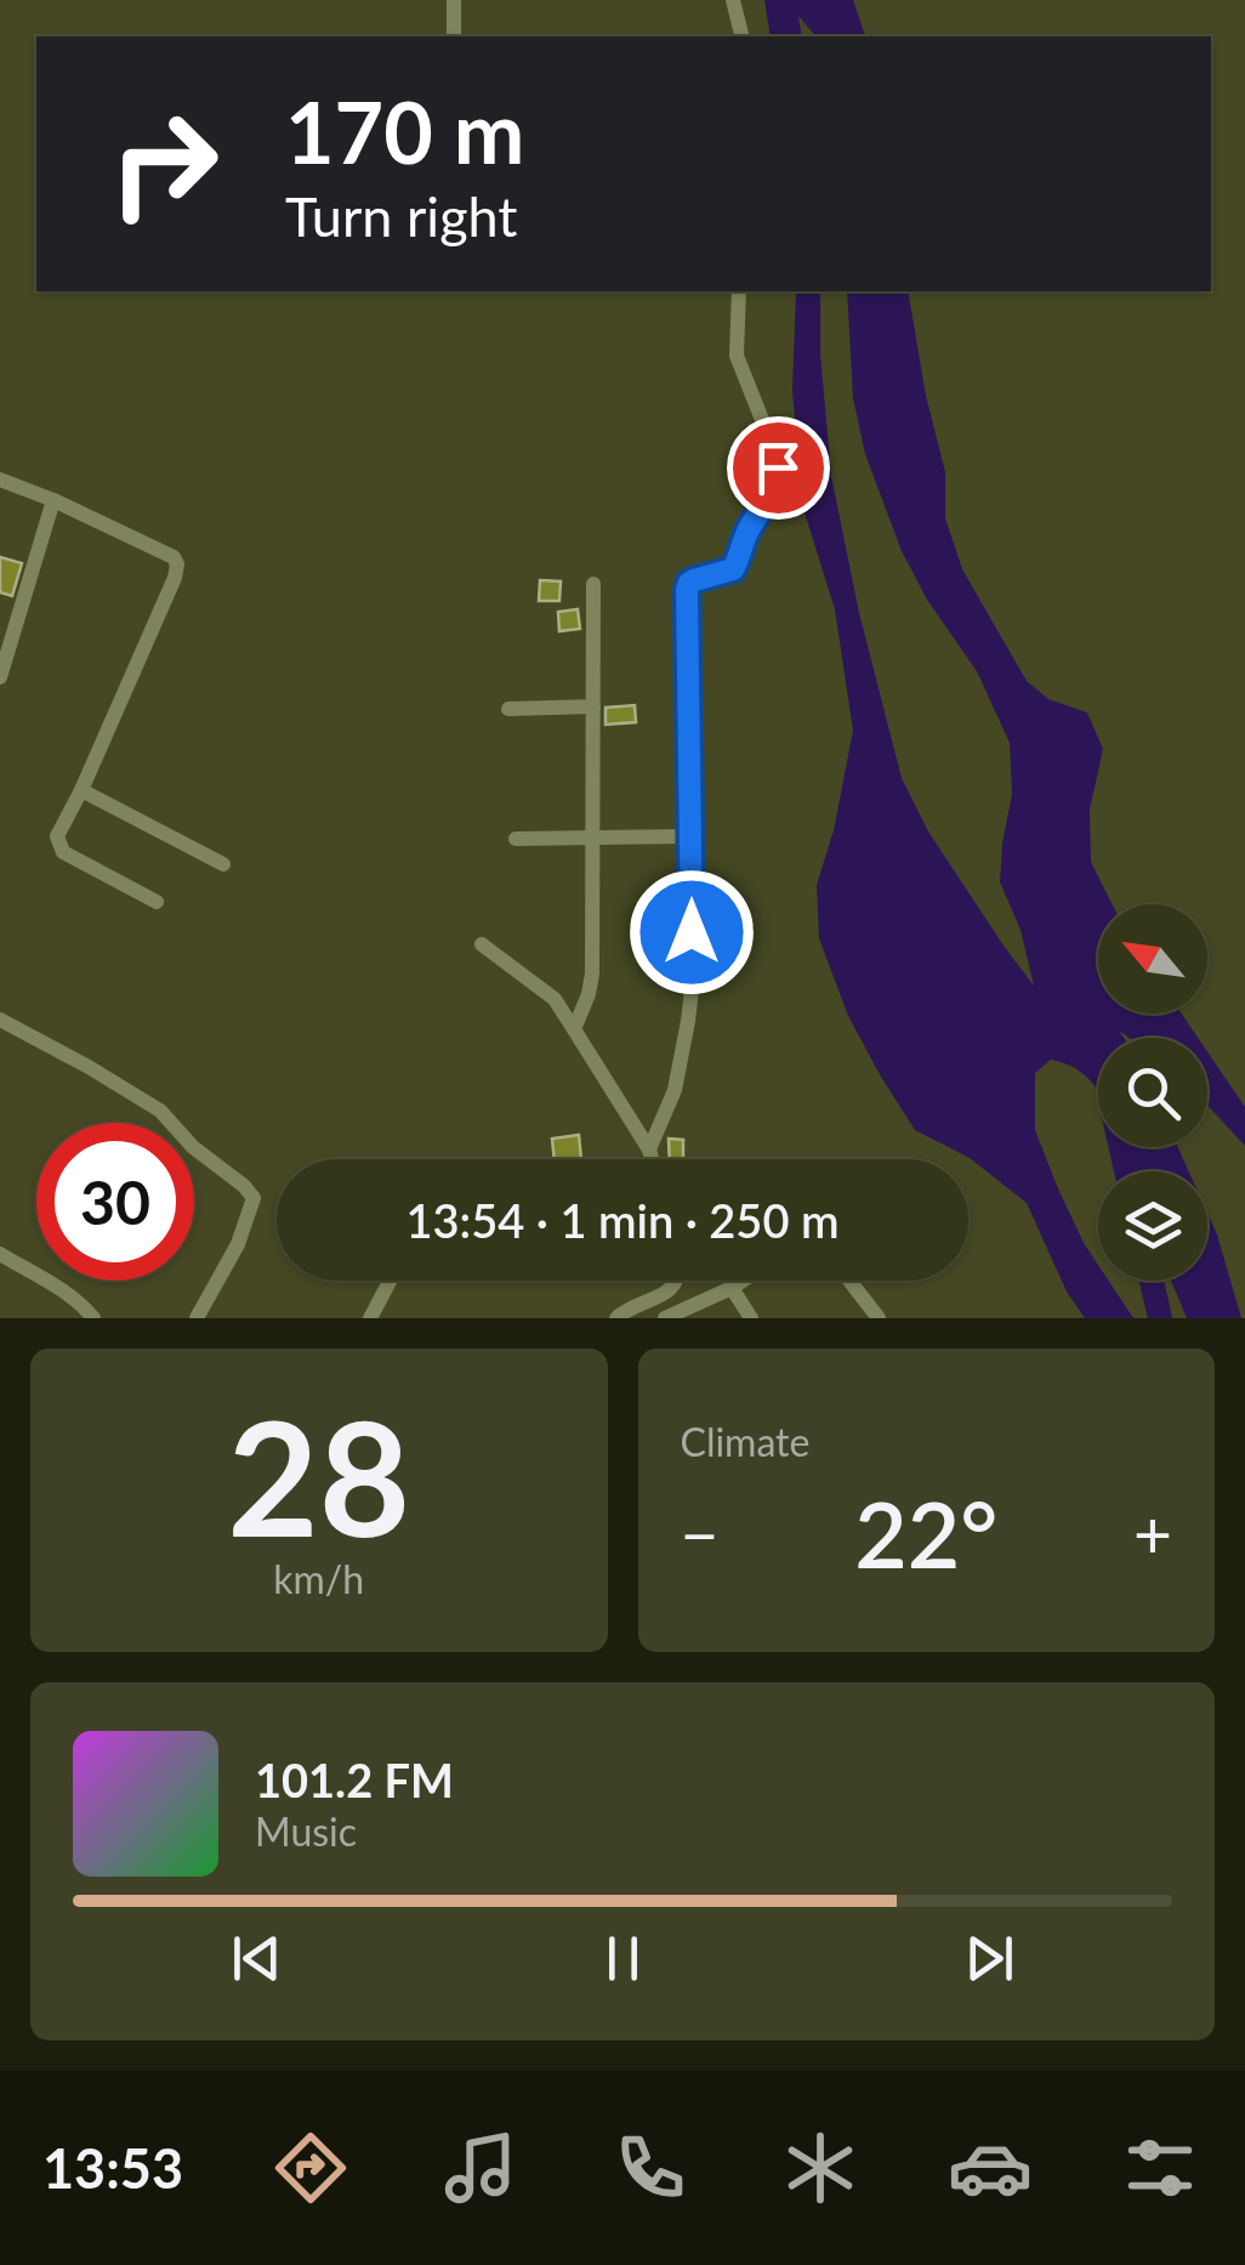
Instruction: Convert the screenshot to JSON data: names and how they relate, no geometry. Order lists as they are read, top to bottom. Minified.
{"north":"top left","page":{"turn":["170 m","Turn right"],"limit":"30","trip":"13:54 · 1 min · 250 m","tile":[["28","km/h"],"Climate"],"heat":["−","22°","+"],"song":["101.2 FM","Music"],"tabs":"13:53"}}
